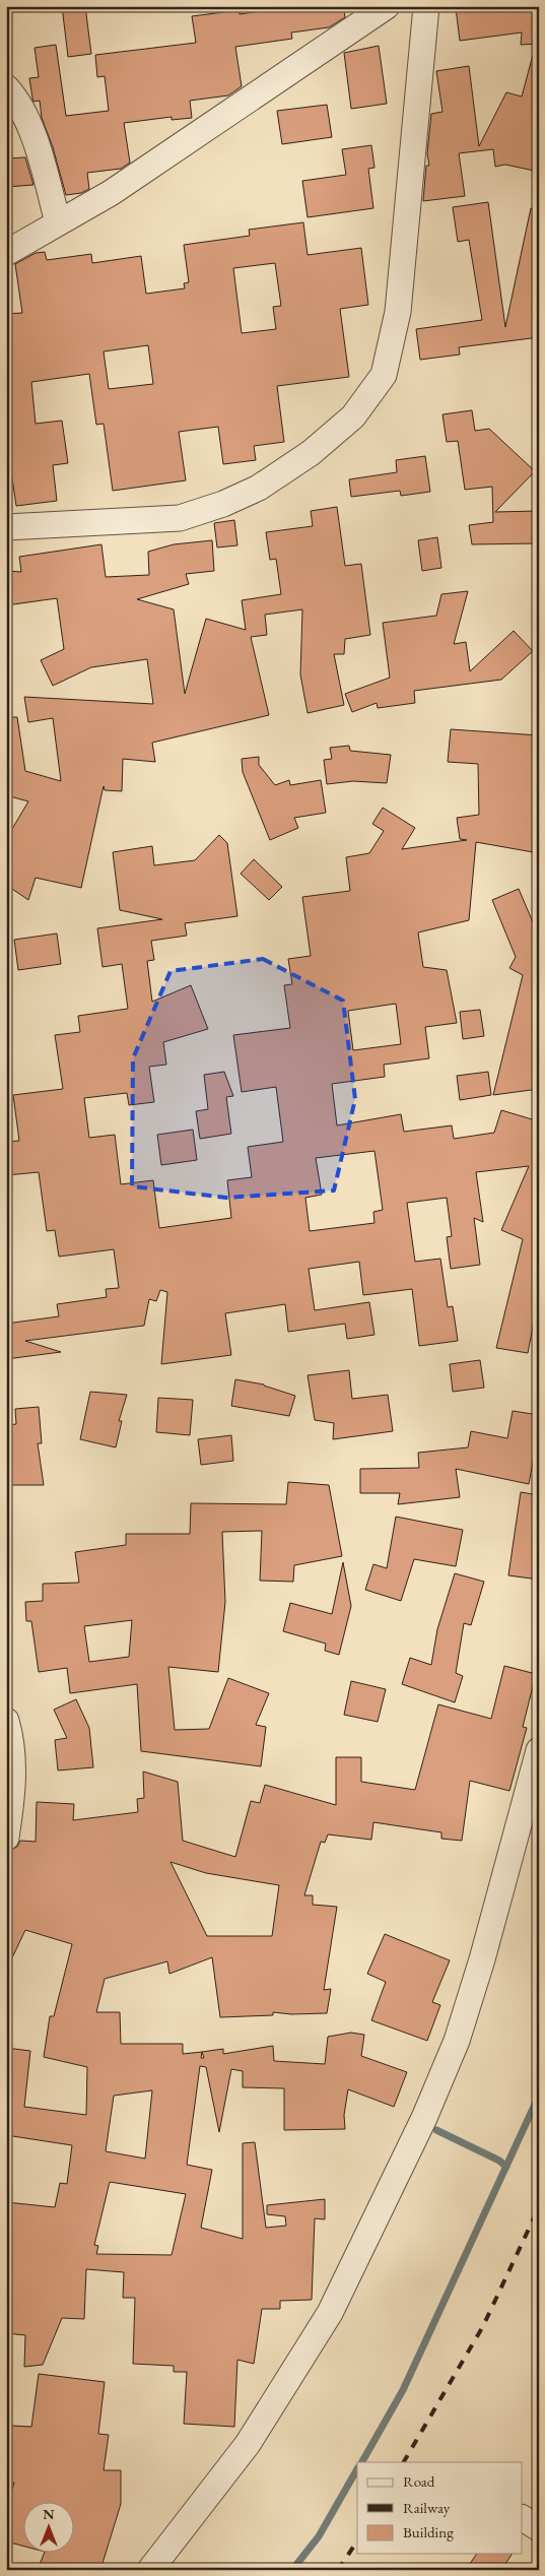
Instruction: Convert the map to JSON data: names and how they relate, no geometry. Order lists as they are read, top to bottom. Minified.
{"legend":["Road","Railway","Building"],"north":"top"}
